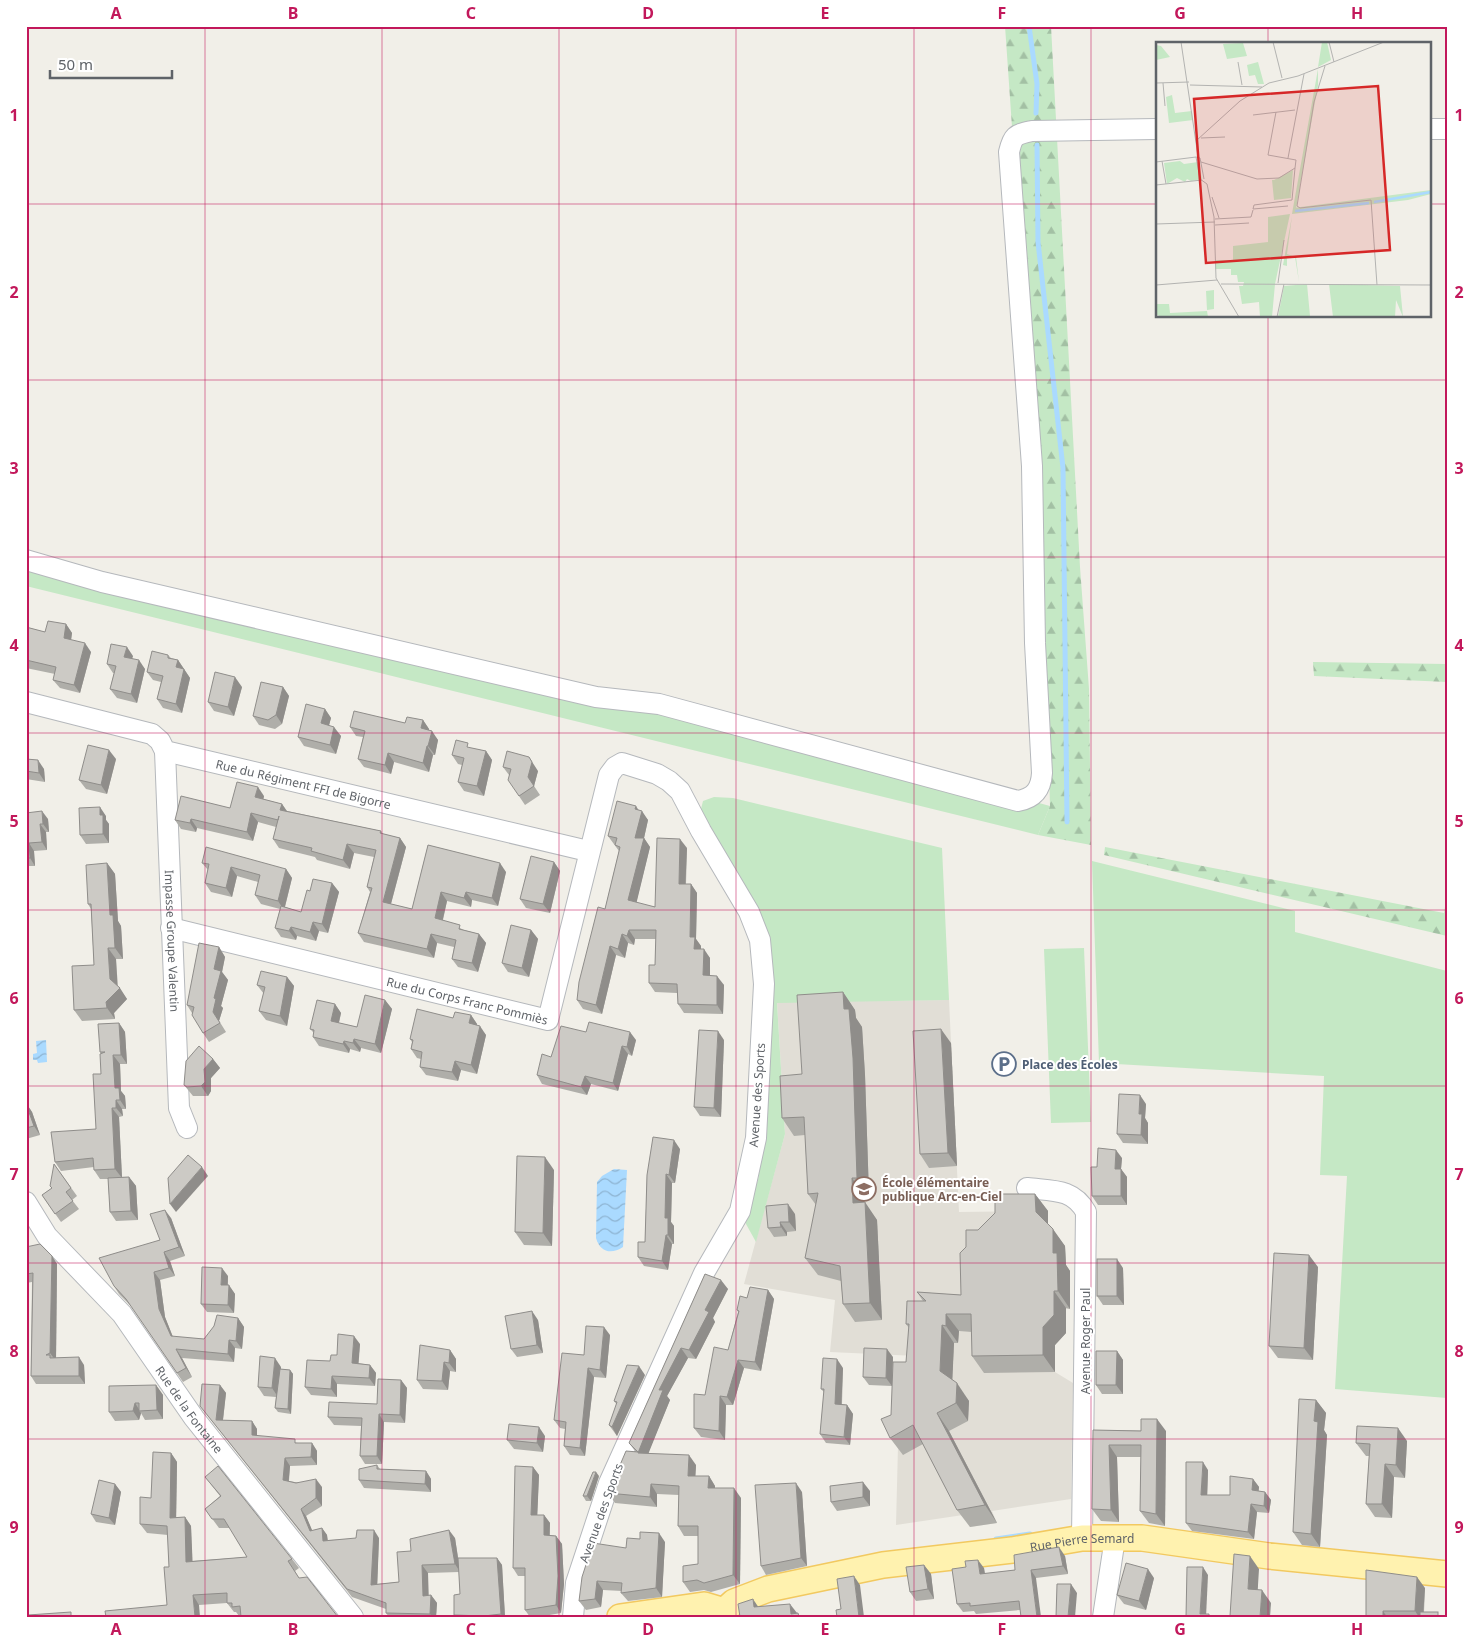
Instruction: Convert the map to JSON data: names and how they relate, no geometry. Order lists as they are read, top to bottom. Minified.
{"streets":{"main road":["Rue Pierre Semard"],"street":["Rue du Régiment FFI de Bigorre","Impasse Groupe Valentin","Rue du Corps Franc Pommiès","Avenue des Sports","Avenue Roger Paul","Rue de la Fontaine"]},"crossings":[["Rue du Régiment FFI de Bigorre","Impasse Groupe Valentin"],["Rue du Régiment FFI de Bigorre","Rue du Corps Franc Pommiès"],["Impasse Groupe Valentin","Rue du Corps Franc Pommiès"],["Rue du Corps Franc Pommiès","Avenue des Sports"],["Avenue Roger Paul","Rue Pierre Semard"]],"places":{"parking":["Place des Écoles"],"school or university":["École élémentaire publique Arc-en-Ciel"]},"scale_bar":"50 m","grid":{"columns":["A","B","C","D","E","F","G","H"],"rows":["1","2","3","4","5","6","7","8","9"]}}
